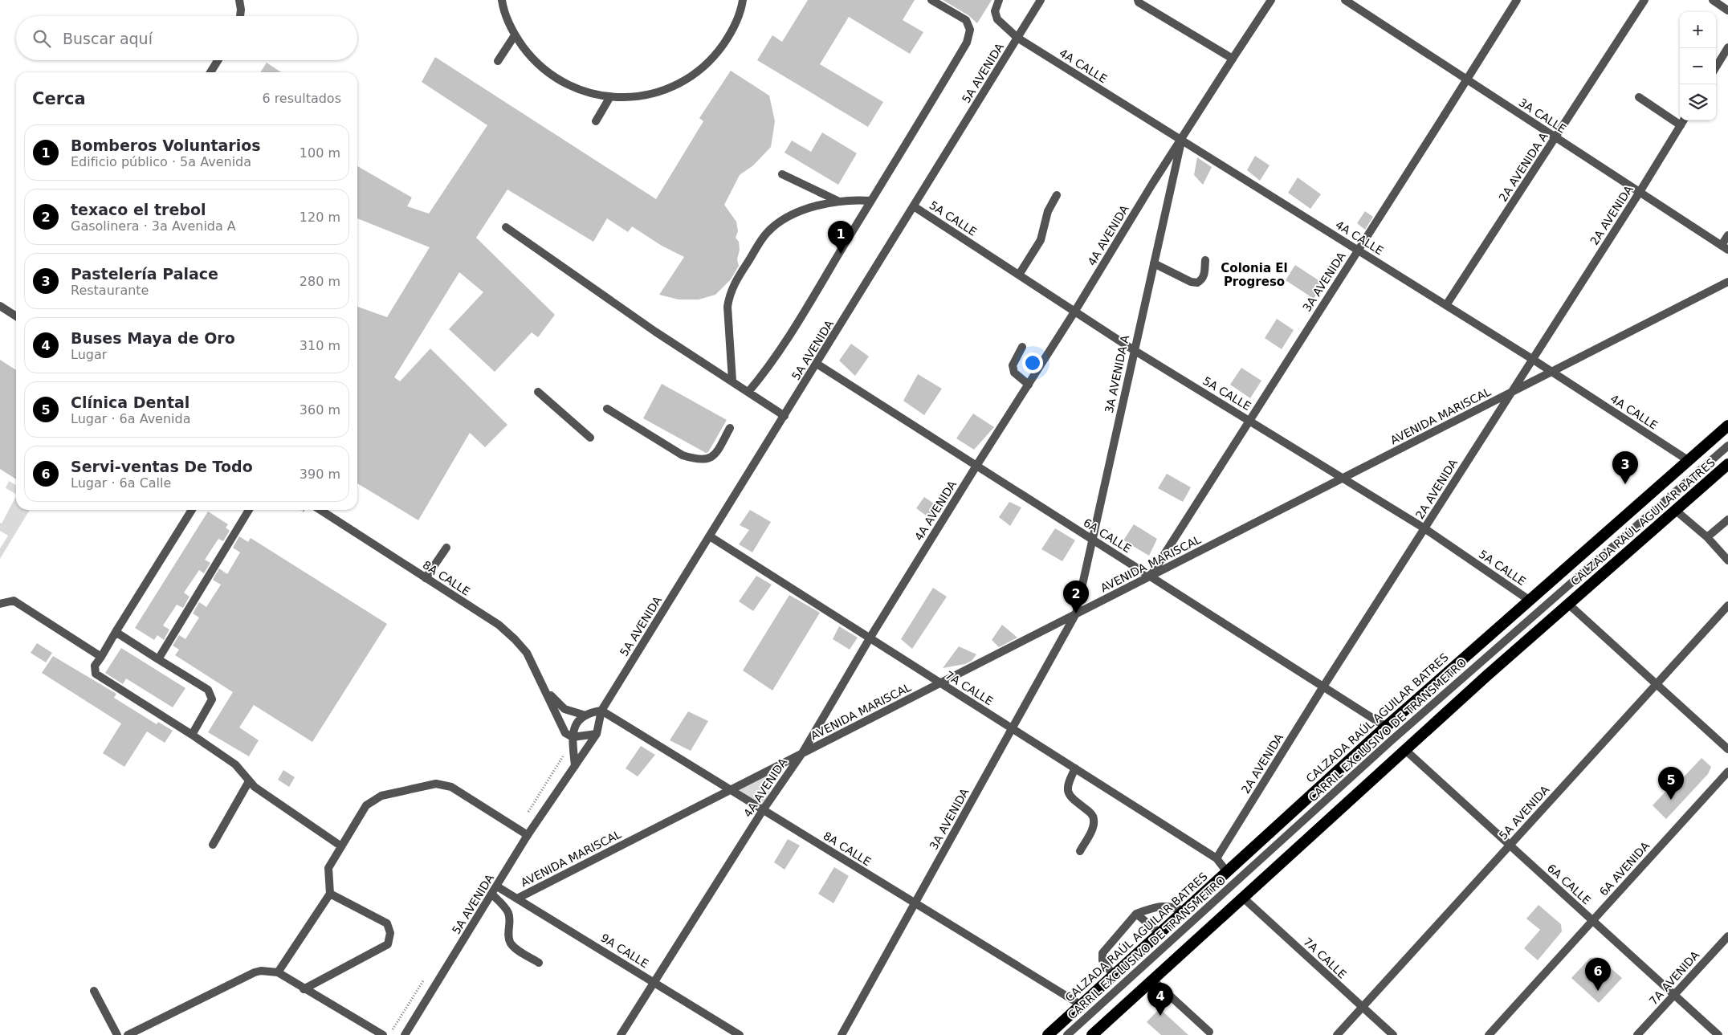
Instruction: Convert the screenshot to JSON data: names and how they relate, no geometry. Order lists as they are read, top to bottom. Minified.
{"streets":{"highway":["CALZADA RAÚL AGUILAR BATRES"],"street":["4A CALLE","5A AVENIDA","3A CALLE","2A AVENIDA A","2A AVENIDA","5A CALLE","4A AVENIDA","3A AVENIDA","3A AVENIDA A","AVENIDA MARISCAL","6A CALLE","8A CALLE","7A CALLE","CARRIL EXCLUSIVO DE TRANSMETRO","6A AVENIDA","9A CALLE","7A AVENIDA"]},"crossings":[["4A CALLE","5A AVENIDA"],["4A CALLE","2A AVENIDA A"],["4A CALLE","2A AVENIDA"],["4A CALLE","4A AVENIDA"],["4A CALLE","3A AVENIDA"],["4A CALLE","3A AVENIDA A"],["4A CALLE","AVENIDA MARISCAL"],["4A CALLE","CALZADA RAÚL AGUILAR BATRES"],["5A AVENIDA","5A CALLE"],["5A AVENIDA","6A CALLE"],["5A AVENIDA","8A CALLE"],["5A AVENIDA","7A CALLE"],["5A AVENIDA","9A CALLE"],["3A CALLE","2A AVENIDA A"],["3A CALLE","2A AVENIDA"],["3A CALLE","3A AVENIDA"],["2A AVENIDA","5A CALLE"],["2A AVENIDA","AVENIDA MARISCAL"],["2A AVENIDA","6A CALLE"],["2A AVENIDA","7A CALLE"],["5A CALLE","4A AVENIDA"],["5A CALLE","3A AVENIDA"],["5A CALLE","3A AVENIDA A"],["5A CALLE","AVENIDA MARISCAL"],["5A CALLE","CALZADA RAÚL AGUILAR BATRES"],["4A AVENIDA","3A AVENIDA A"],["4A AVENIDA","AVENIDA MARISCAL"],["4A AVENIDA","6A CALLE"],["4A AVENIDA","8A CALLE"],["4A AVENIDA","7A CALLE"],["4A AVENIDA","9A CALLE"],["3A AVENIDA","3A AVENIDA A"],["3A AVENIDA","AVENIDA MARISCAL"],["3A AVENIDA","6A CALLE"],["3A AVENIDA","8A CALLE"],["3A AVENIDA","7A CALLE"],["3A AVENIDA A","AVENIDA MARISCAL"],["3A AVENIDA A","6A CALLE"],["AVENIDA MARISCAL","6A CALLE"],["AVENIDA MARISCAL","8A CALLE"],["AVENIDA MARISCAL","7A CALLE"],["AVENIDA MARISCAL","9A CALLE"],["CALZADA RAÚL AGUILAR BATRES","6A CALLE"],["CALZADA RAÚL AGUILAR BATRES","8A CALLE"],["CALZADA RAÚL AGUILAR BATRES","7A CALLE"],["6A CALLE","6A AVENIDA"],["6A CALLE","7A AVENIDA"]],"districts":["Colonia El Progreso"],"page":{"map_buttons":["+","−"],"search":"Buscar aquí","heading":["Cerca","6 resultados"],"list":[{"mark":"1","name":"Bomberos Voluntarios","note":"Edificio público · 5a Avenida","value":"100 m"},{"mark":"2","name":"texaco el trebol","note":"Gasolinera · 3a Avenida A","value":"120 m"},{"mark":"3","name":"Pastelería Palace","note":"Restaurante","value":"280 m"},{"mark":"4","name":"Buses Maya de Oro","note":"Lugar","value":"310 m"},{"mark":"5","name":"Clínica Dental","note":"Lugar · 6a Avenida","value":"360 m"},{"mark":"6","name":"Servi-ventas De Todo","note":"Lugar · 6a Calle","value":"390 m"}],"pins":["1","3","2","5","6","4"]}}
